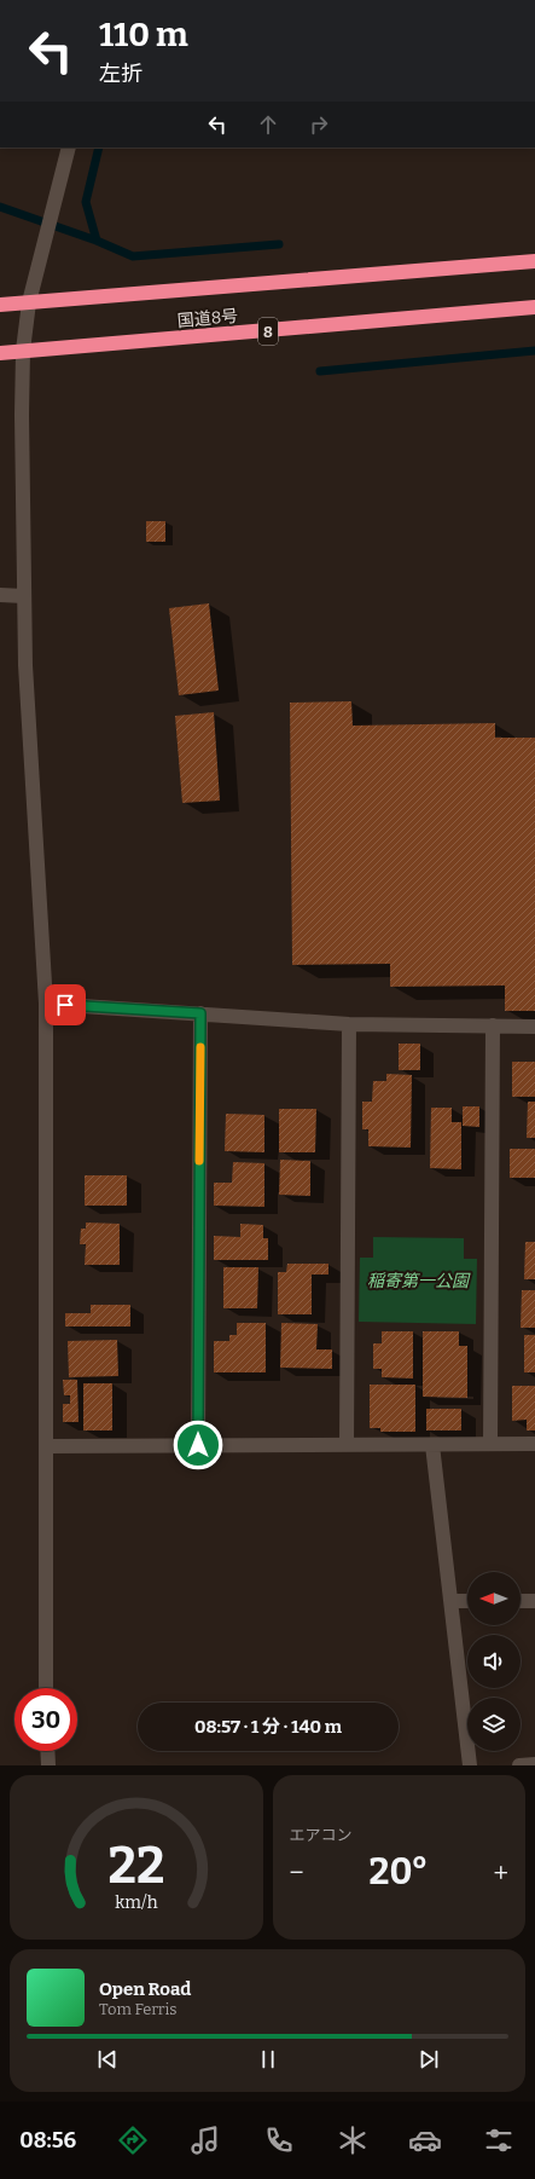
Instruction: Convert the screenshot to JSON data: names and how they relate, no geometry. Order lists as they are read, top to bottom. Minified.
{"streets":{"highway":["国道8号","8"]},"parks":["稲寄第一公園"],"north":"left","page":{"turn":["110 m","左折"],"limit":"30","trip":"08:57 · 1 分 · 140 m","tile":"エアコン","heat":["−","20°","+"],"song":["Open Road","Tom Ferris"],"tabs":"08:56","gauge":["22","km/h"]}}
